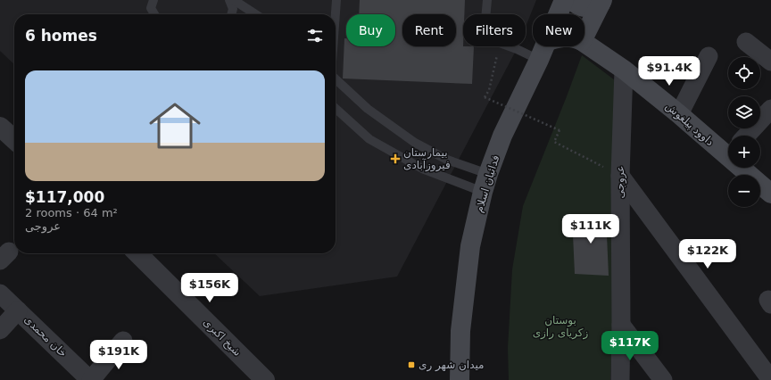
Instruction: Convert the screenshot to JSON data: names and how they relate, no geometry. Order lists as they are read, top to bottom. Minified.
{"streets":{"main road":["داوود پیلغوش","فدائیان اسلام"],"street":["عروجی","خان محمدی","شیخ اکبری"]},"crossings":[["داوود پیلغوش","عروجی"]],"parks":["بوستان زکریای رازی"],"places":{"health":["بیمارستان فیروزآبادی"],"transit":["میدان شهر ری"]},"page":{"chip":["Buy","Rent","Filters","New"],"heading":"6 homes","price":["$91.4K","$111K","$122K","$156K","$117K","$191K"],"map_buttons":["+","−"],"list":[{"name":"$117,000","note":"2 rooms · 64 m² · عروجی"}]}}
